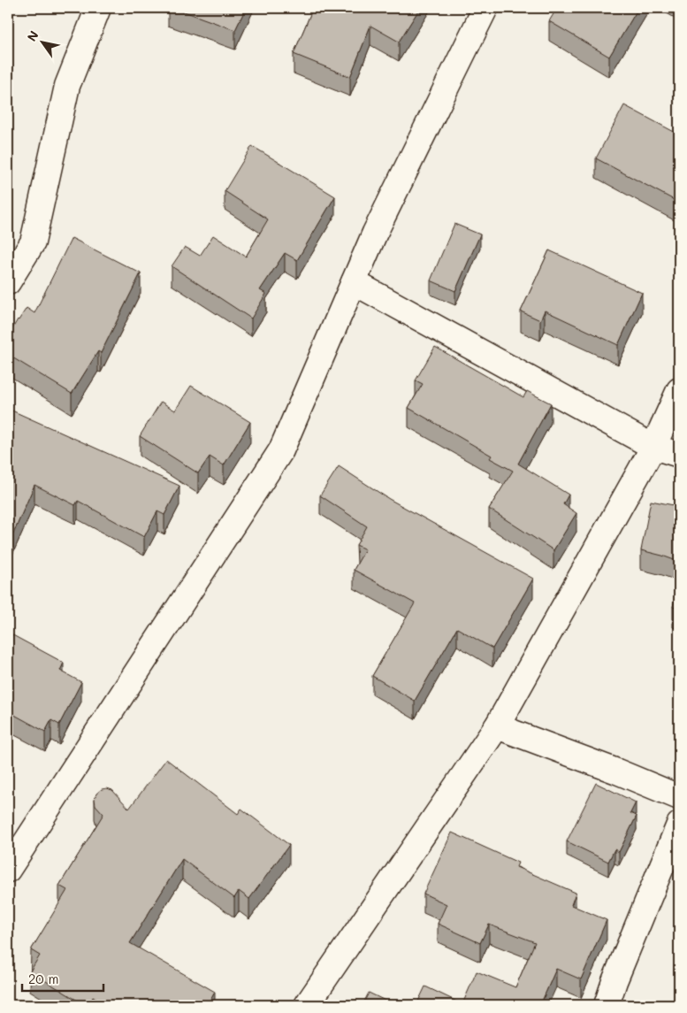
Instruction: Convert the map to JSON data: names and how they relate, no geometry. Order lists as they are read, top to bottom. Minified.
{"scale_bar":"20 m","north":"top left"}
